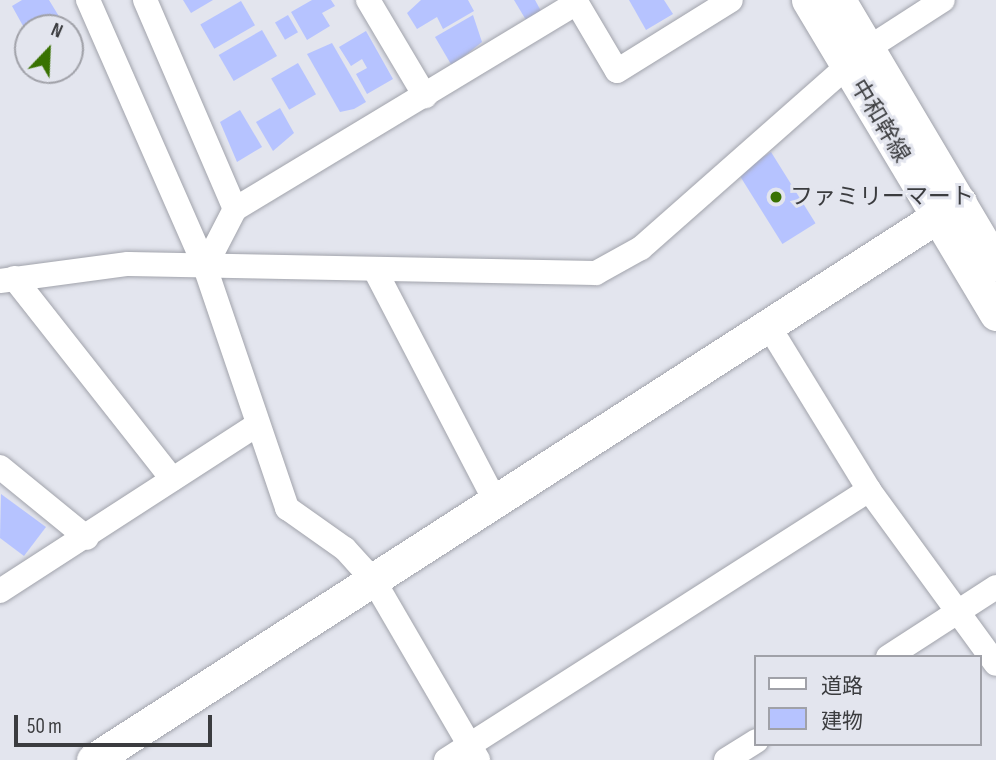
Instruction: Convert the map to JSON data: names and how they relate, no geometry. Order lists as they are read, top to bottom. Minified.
{"streets":{"street":["中和幹線"]},"places":["ファミリーマート"],"legend":["道路","建物"],"scale_bar":"50 m","north":"top right"}
